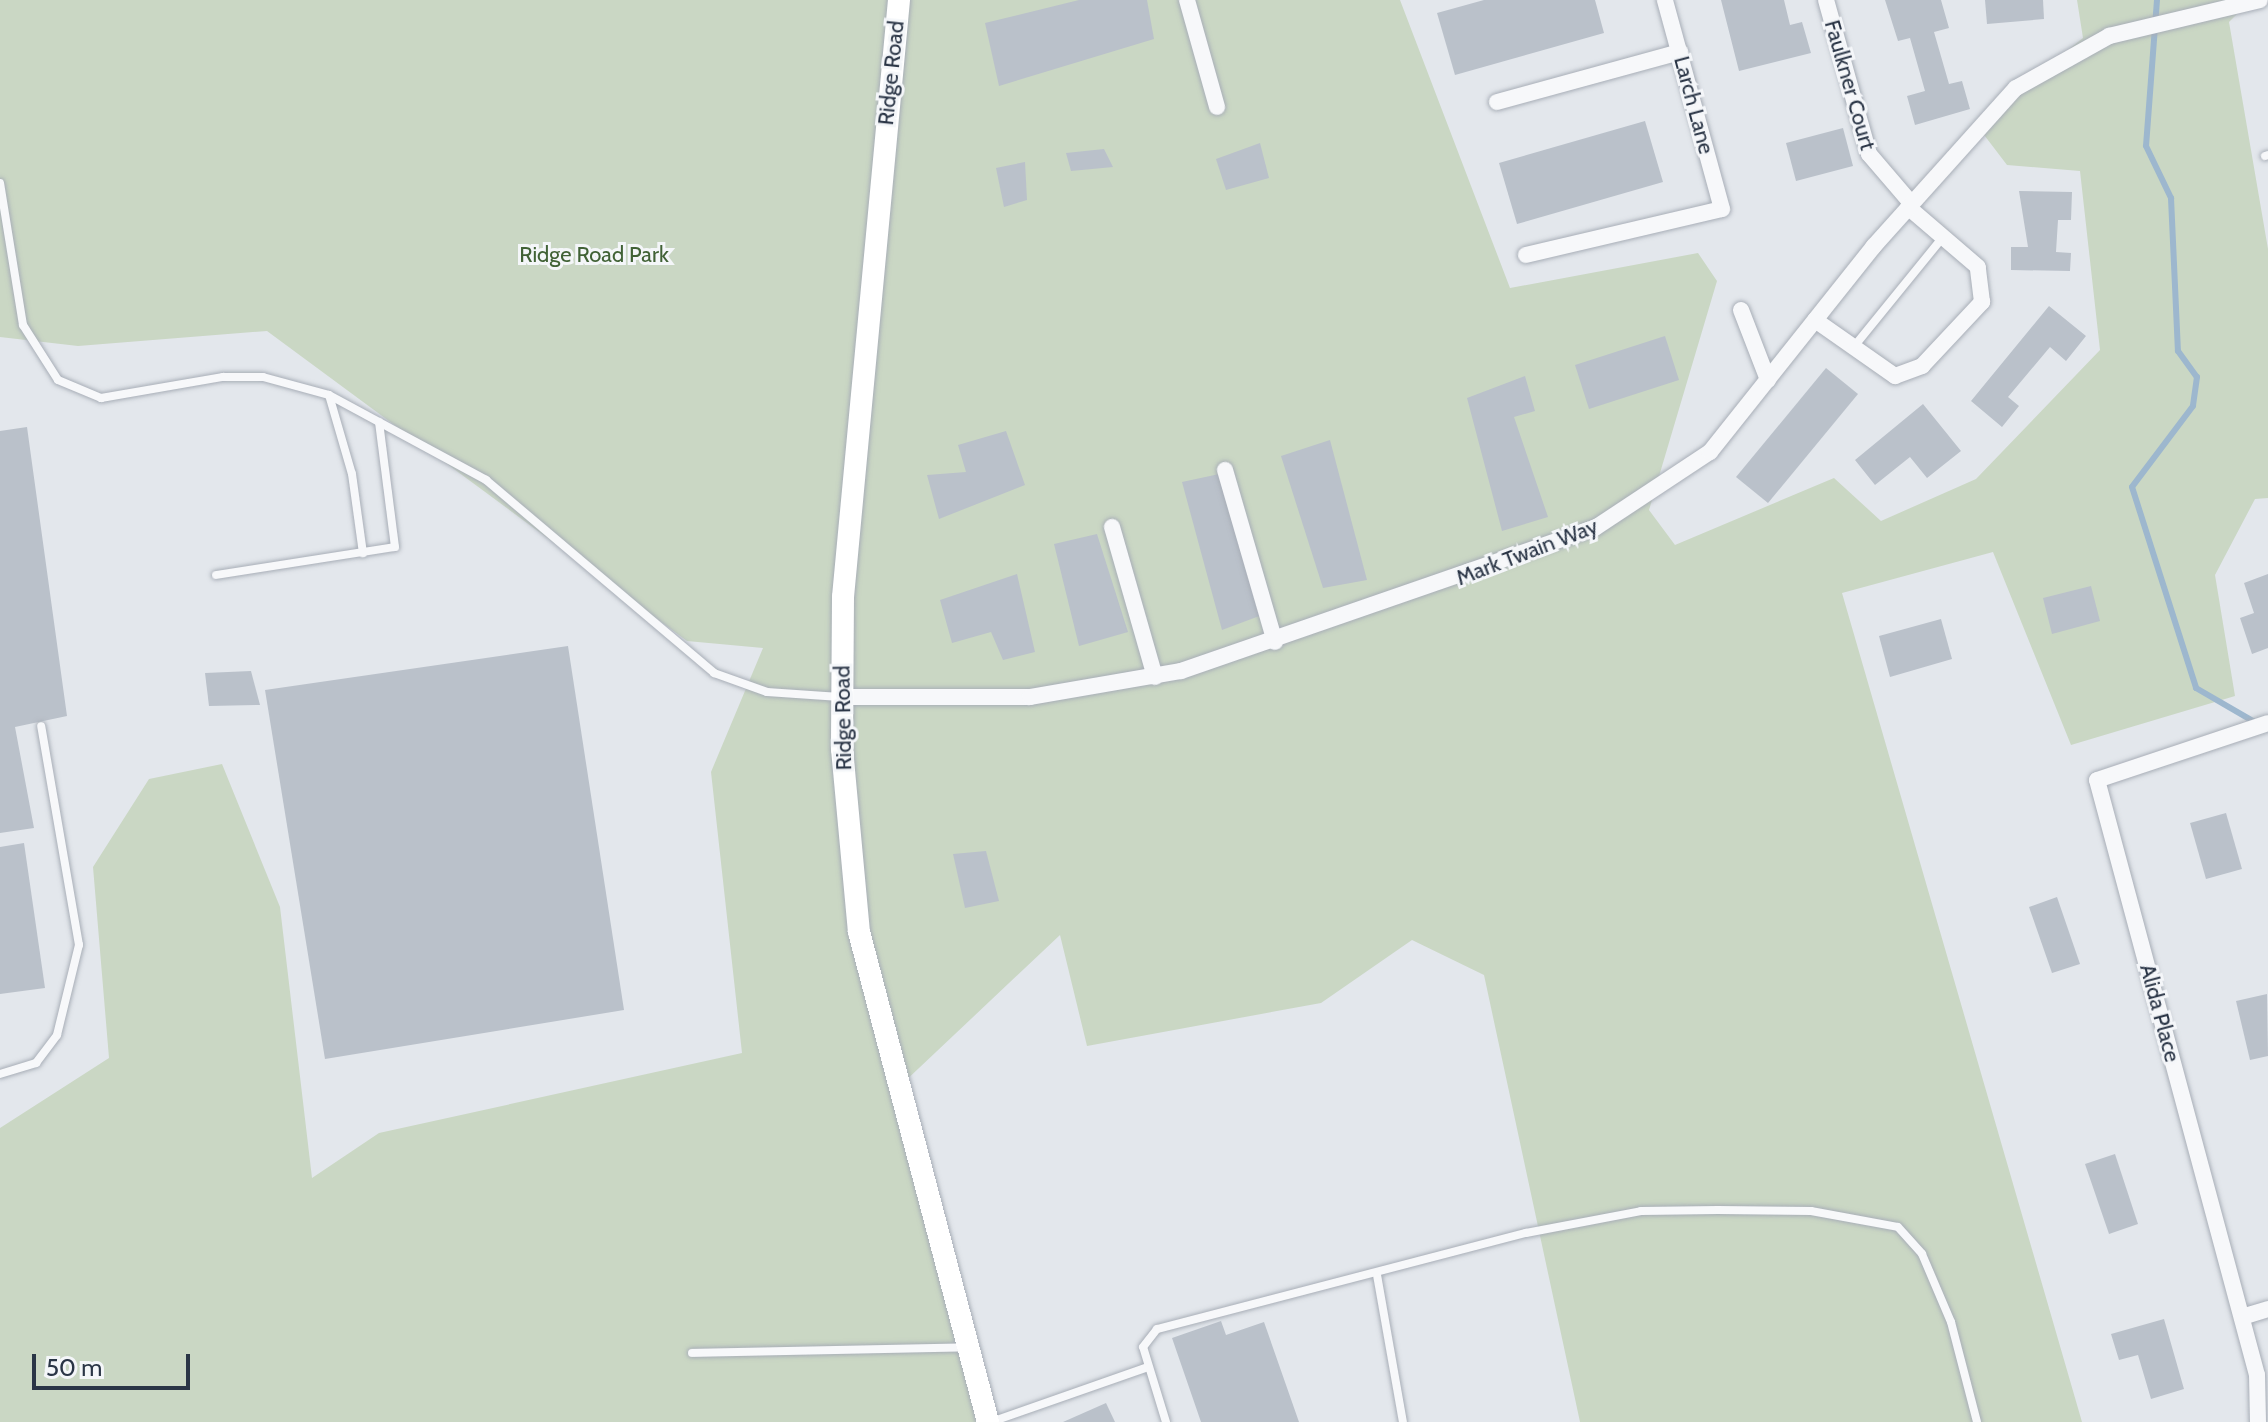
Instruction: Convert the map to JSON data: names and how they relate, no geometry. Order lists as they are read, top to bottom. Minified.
{"streets":{"street":["Ridge Road","Faulkner Court","Larch Lane","Mark Twain Way","Alida Place"]},"crossings":[["Ridge Road","Mark Twain Way"],["Faulkner Court","Mark Twain Way"]],"parks":["Ridge Road Park"],"scale_bar":"50 m"}
